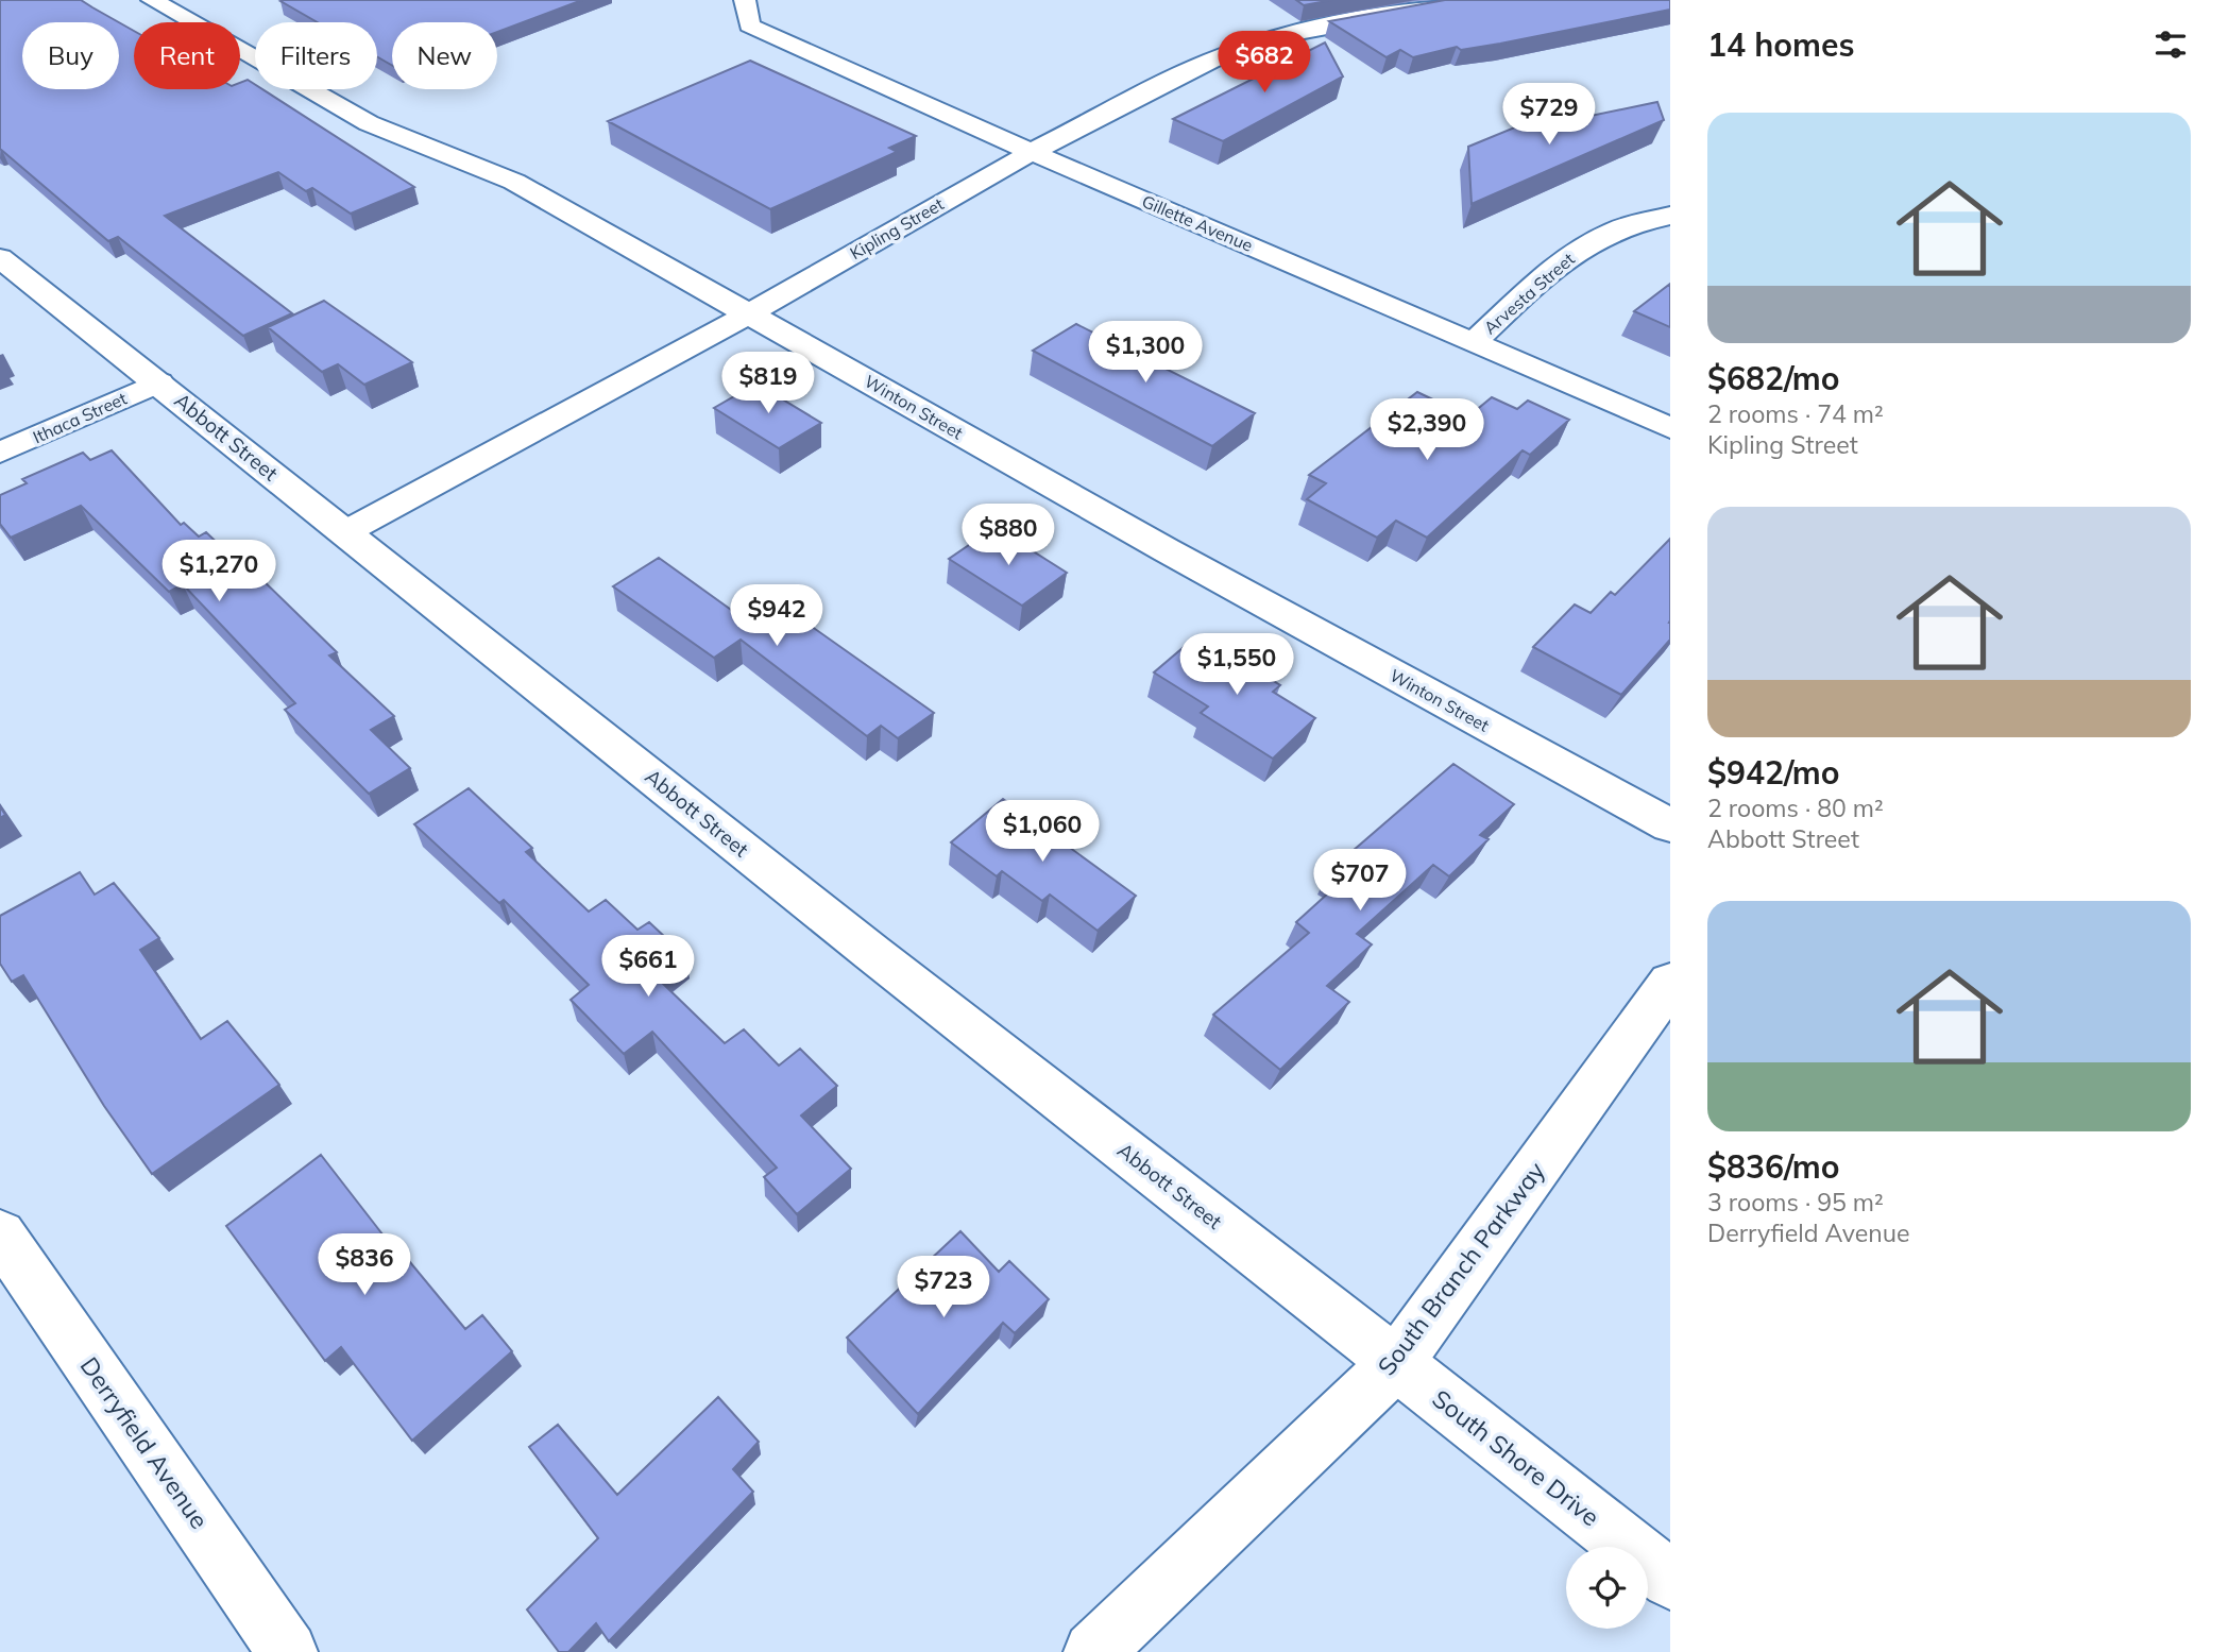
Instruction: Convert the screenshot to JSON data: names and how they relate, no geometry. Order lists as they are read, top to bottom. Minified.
{"streets":{"street":["Gillette Avenue","Kipling Street","Arvesta Street","Winton Street","Ithaca Street","Abbott Street","South Branch Parkway","Derryfield Avenue","South Shore Drive"]},"crossings":[["Gillette Avenue","Kipling Street"],["Gillette Avenue","Arvesta Street"],["Kipling Street","Winton Street"],["Kipling Street","Abbott Street"],["Ithaca Street","Abbott Street"],["Abbott Street","South Branch Parkway"],["Abbott Street","South Shore Drive"],["South Branch Parkway","South Shore Drive"]],"page":{"heading":"14 homes","chip":["Buy","Rent","Filters","New"],"price":["$682","$729","$1,300","$819","$2,390","$880","$1,270","$942","$1,550","$1,060","$707","$661","$836","$723"],"list":[{"name":"$682/mo","note":"2 rooms · 74 m² · Kipling Street"},{"name":"$942/mo","note":"2 rooms · 80 m² · Abbott Street"},{"name":"$836/mo","note":"3 rooms · 95 m² · Derryfield Avenue"}]}}
